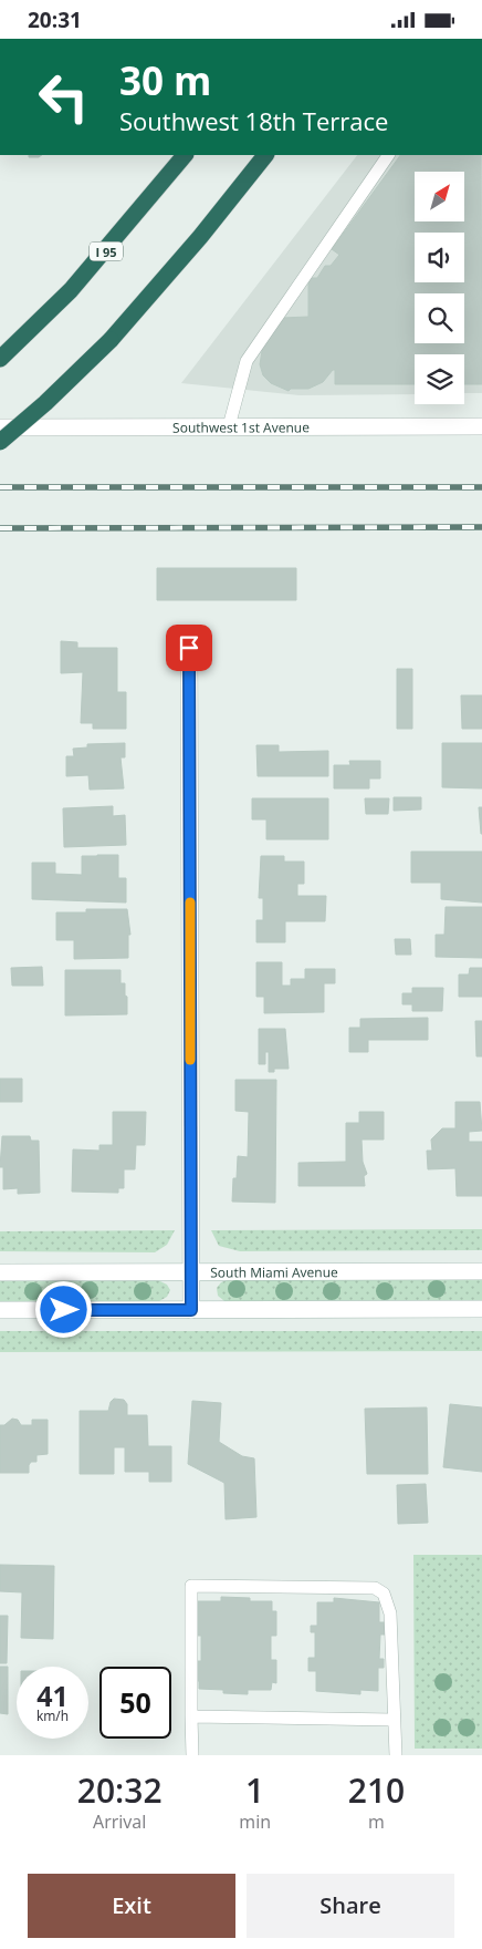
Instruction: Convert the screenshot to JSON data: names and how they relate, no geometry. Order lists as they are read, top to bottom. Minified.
{"streets":{"highway":["I 95"],"street":["Southwest 1st Avenue","South Miami Avenue"]},"north":"top right","page":{"status":"20:31","turn":["30 m","Southwest 18th Terrace"],"speed":"41 km/h","limit":"50","eta":["20:32","Arrival","1","min","210","m"],"buttons":["Exit","Share"]}}
